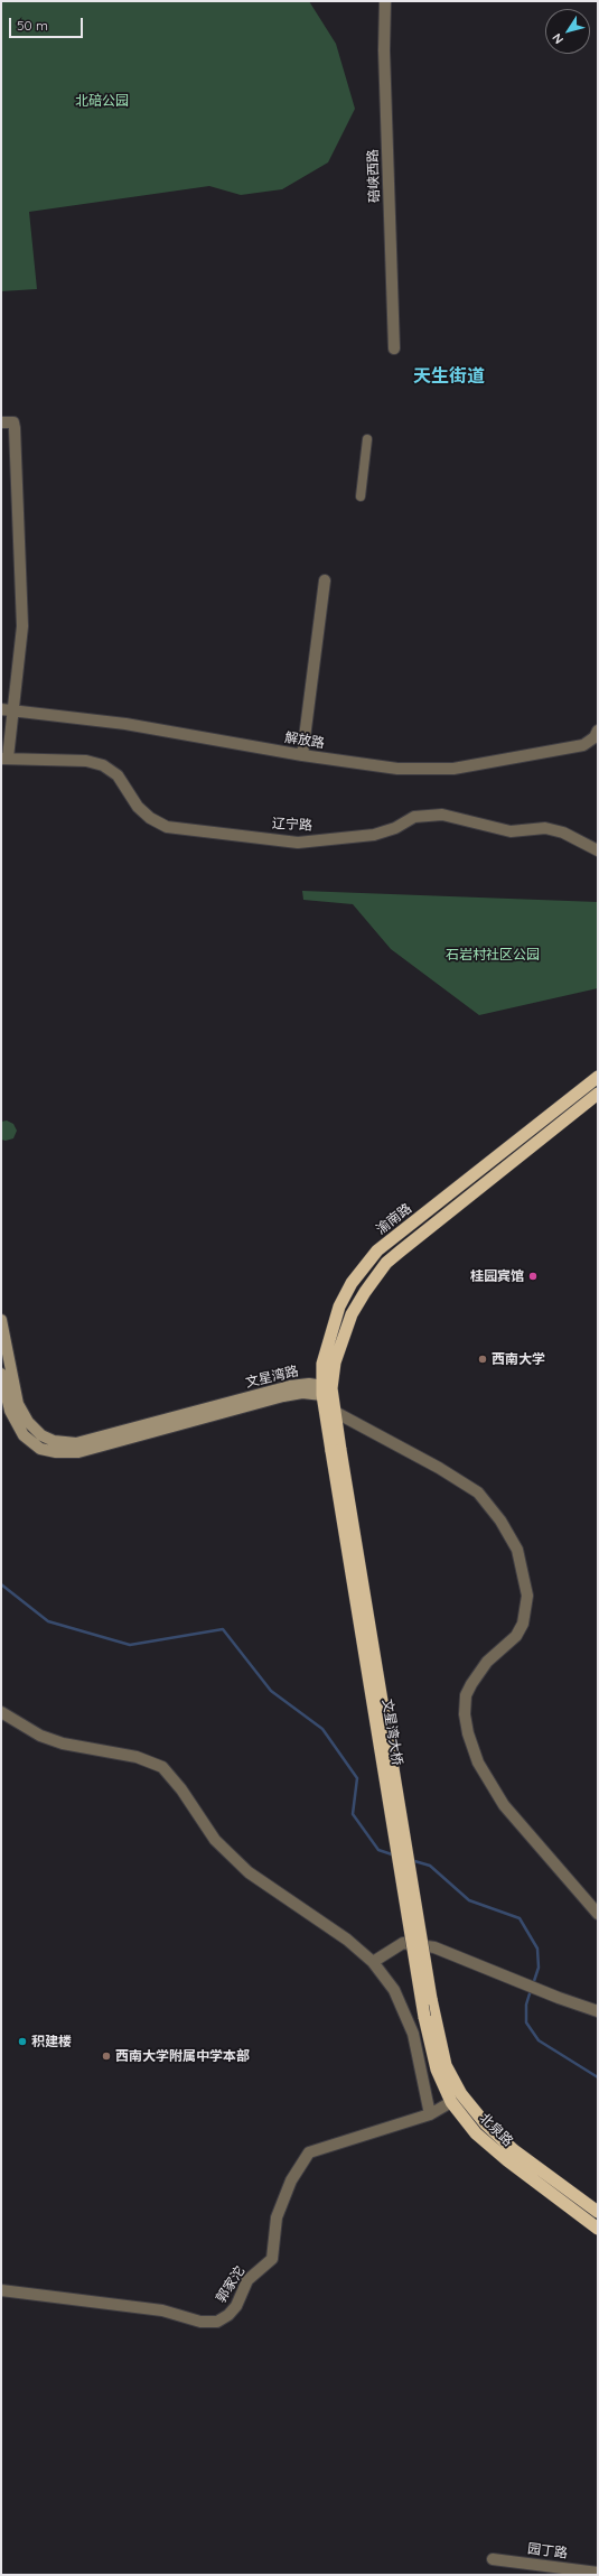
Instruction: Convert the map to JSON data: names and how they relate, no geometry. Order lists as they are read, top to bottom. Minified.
{"streets":{"highway":["渝南路","文星湾大桥","北泉路"],"main road":["文星湾路"],"street":["碚峡西路","解放路","辽宁路","郭家沱","园丁路"]},"crossings":[["渝南路","文星湾路"],["渝南路","文星湾大桥"],["文星湾大桥","北泉路"],["北泉路","郭家沱"]],"districts":["天生街道"],"parks":["北碚公园","石岩村社区公园"],"places":["桂园宾馆","西南大学","积建楼","西南大学附属中学本部"],"scale_bar":"50 m","north":"bottom left"}
